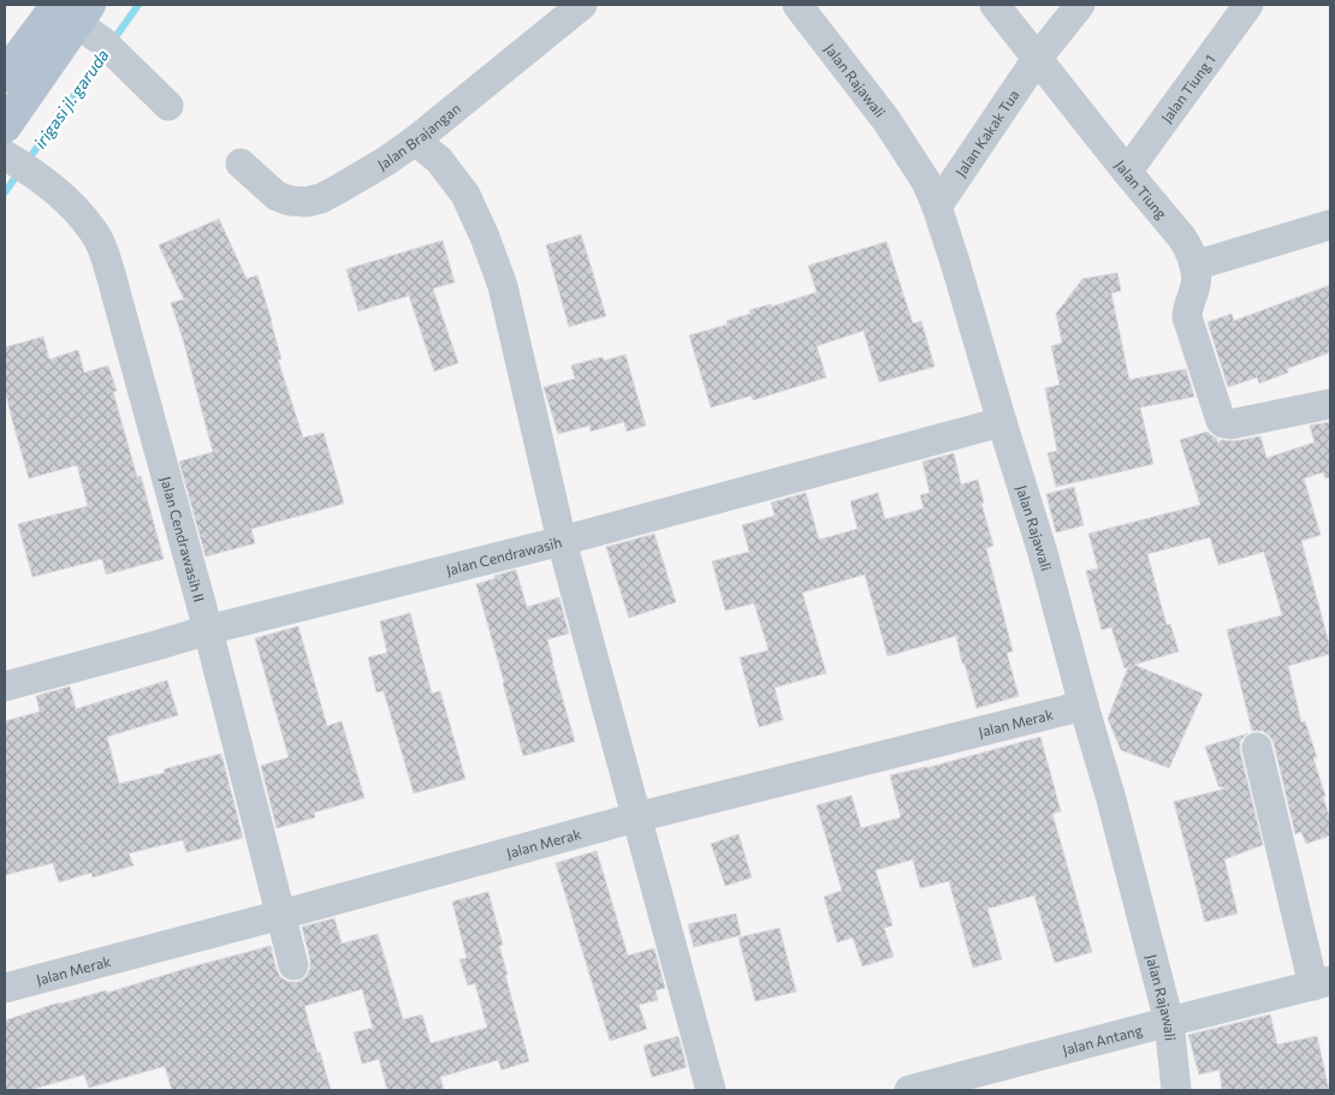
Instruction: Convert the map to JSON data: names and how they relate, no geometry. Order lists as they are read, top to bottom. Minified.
{"streets":{"street":["Jalan Rajawali","Jalan Tiung 1","Jalan Kakak Tua","Jalan Brajangan","Jalan Tiung","Jalan Cendrawasih II","Jalan Cendrawasih","Jalan Merak","Jalan Antang"]},"crossings":[["Jalan Rajawali","Jalan Kakak Tua"],["Jalan Rajawali","Jalan Cendrawasih"],["Jalan Rajawali","Jalan Merak"],["Jalan Rajawali","Jalan Antang"],["Jalan Tiung 1","Jalan Tiung"],["Jalan Kakak Tua","Jalan Tiung"],["Jalan Cendrawasih II","Jalan Cendrawasih"],["Jalan Cendrawasih II","Jalan Merak"]],"water":["irigasi jl. garuda"]}
